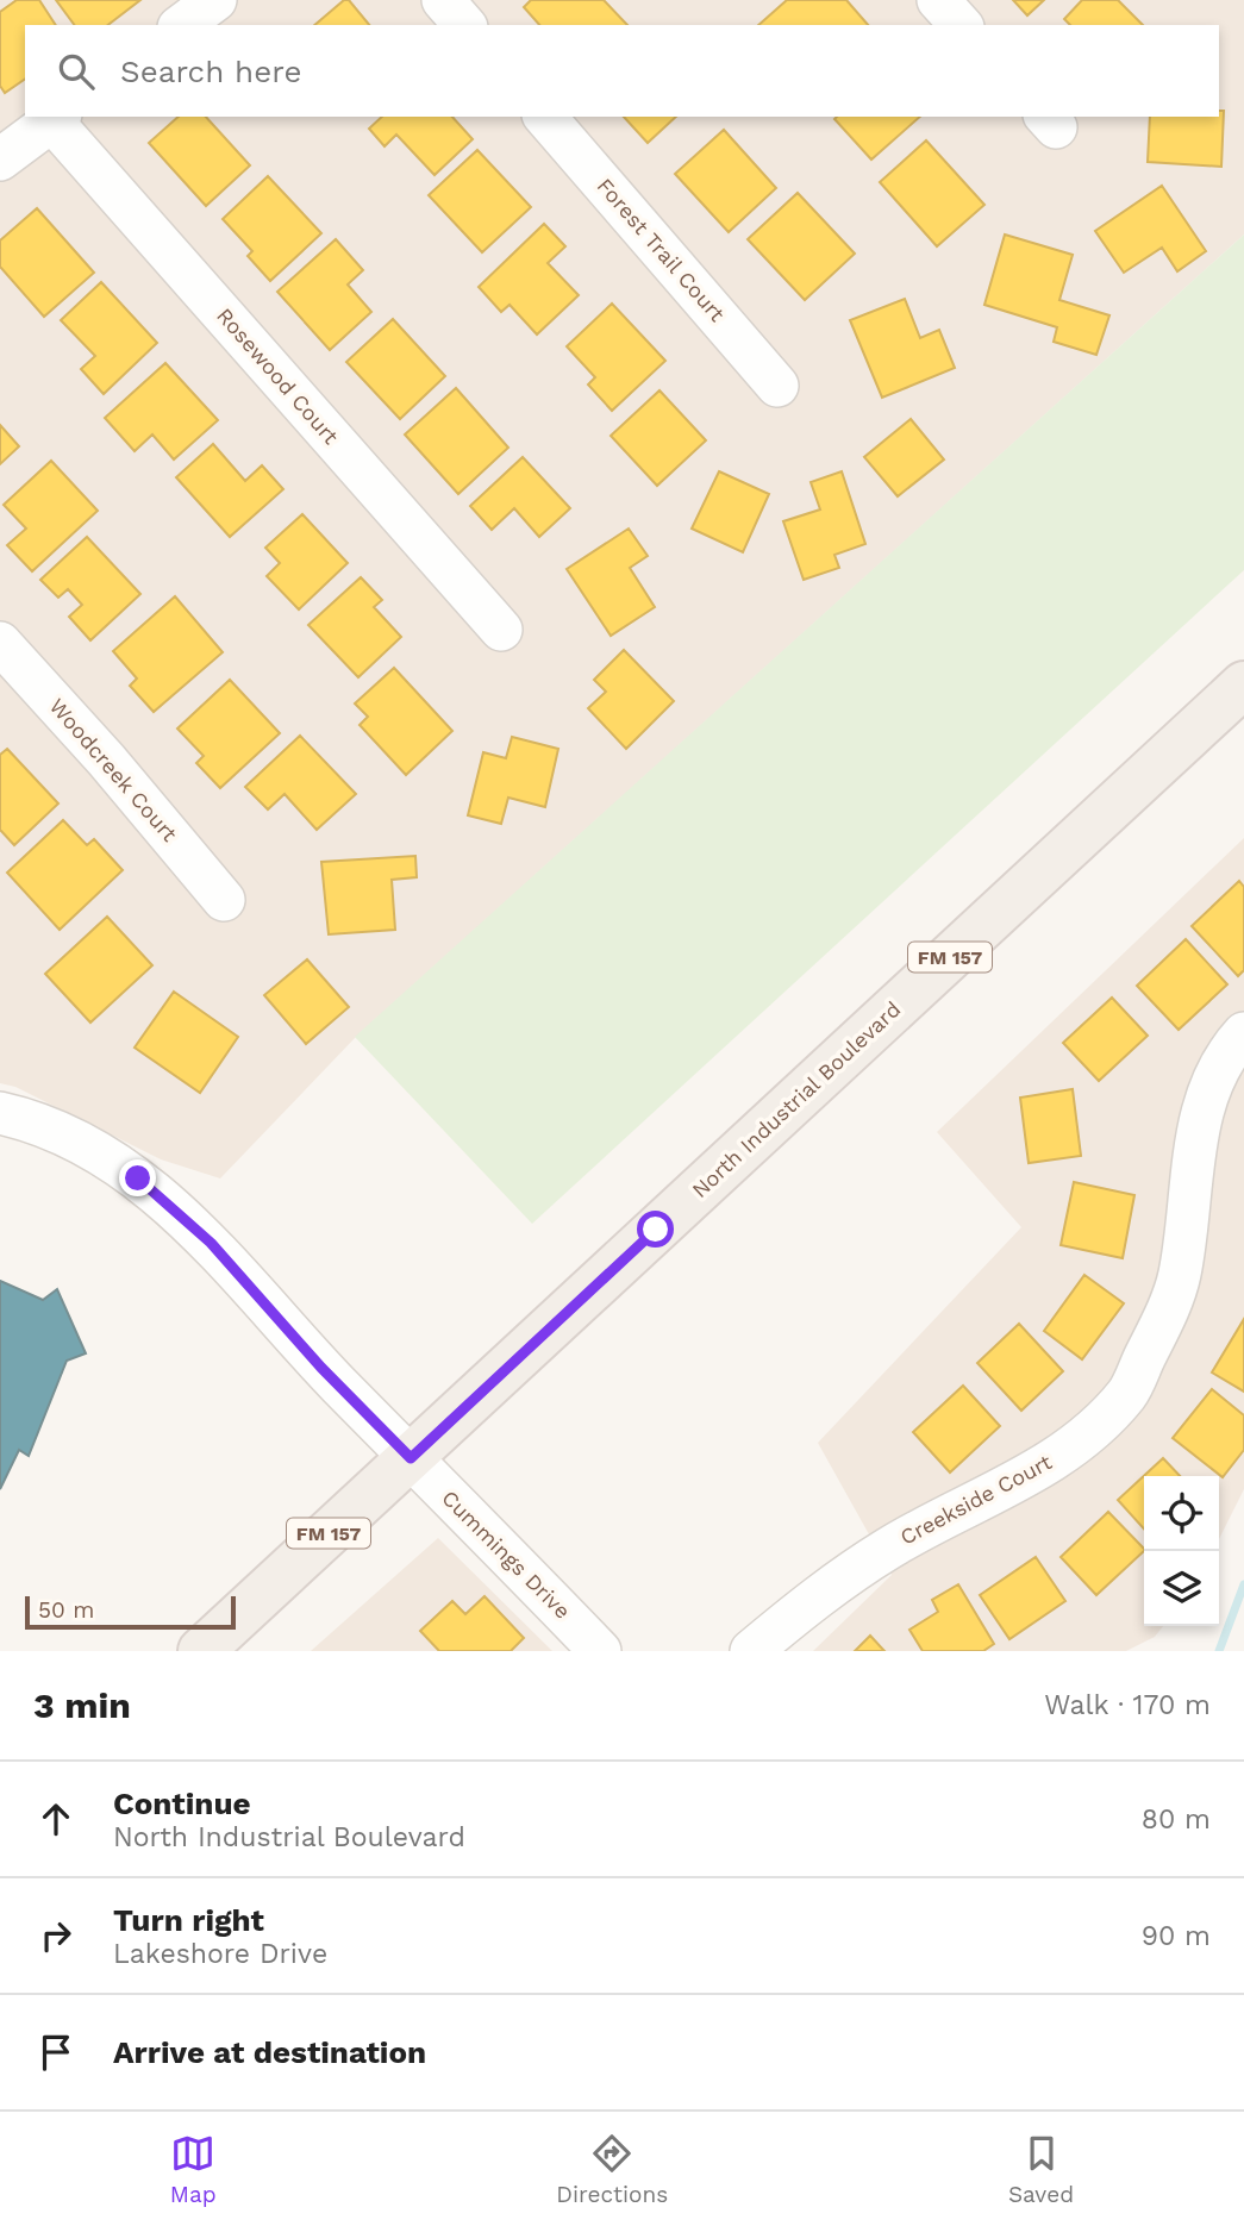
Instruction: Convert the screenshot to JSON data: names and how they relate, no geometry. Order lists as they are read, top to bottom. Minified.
{"streets":{"main road":["FM 157","North Industrial Boulevard"],"street":["Forest Trail Court","Rosewood Court","Woodcreek Court","Creekside Court","Cummings Drive"]},"crossings":[["North Industrial Boulevard","Cummings Drive"]],"scale_bar":"50 m","page":{"search":"Search here","scale":"50 m","heading":["3 min","Walk · 170 m"],"list":[["Continue","North Industrial Boulevard","80 m"],["Turn right","Lakeshore Drive","90 m"],"Arrive at destination"],"nav":["Map","Directions","Saved"]}}
